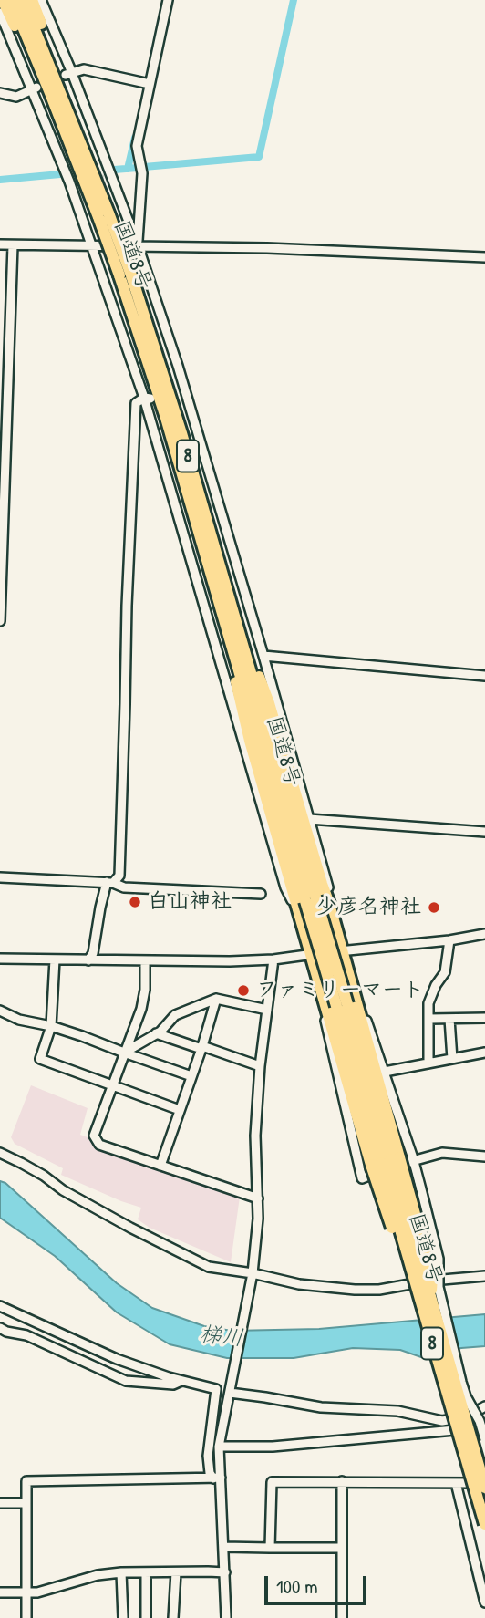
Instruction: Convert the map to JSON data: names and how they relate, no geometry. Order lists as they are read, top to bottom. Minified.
{"streets":{"highway":["国道8号","8"]},"crossings":[["国道8号","8"]],"water":["梯川"],"places":["白山神社","少彦名神社","ファミリーマート"],"scale_bar":"100 m"}
